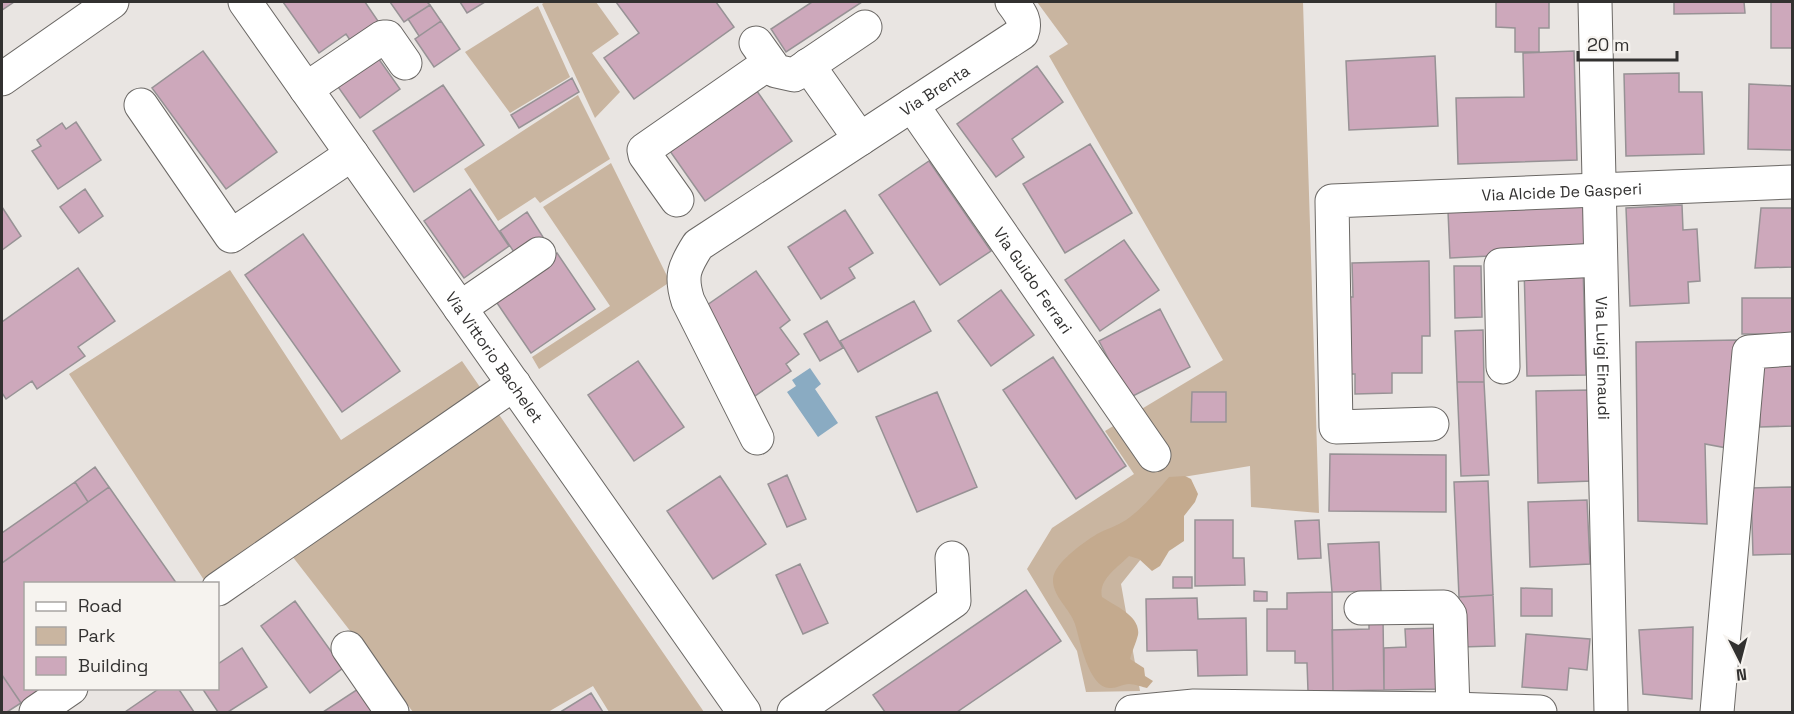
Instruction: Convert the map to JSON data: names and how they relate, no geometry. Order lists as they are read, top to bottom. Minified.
{"streets":{"street":["Via Brenta","Via Alcide De Gasperi","Via Guido Ferrari","Via Vittorio Bachelet","Via Luigi Einaudi"]},"crossings":[["Via Brenta","Via Guido Ferrari"],["Via Alcide De Gasperi","Via Luigi Einaudi"]],"legend":["Road","Park","Building"],"scale_bar":"20 m","north":"bottom"}
